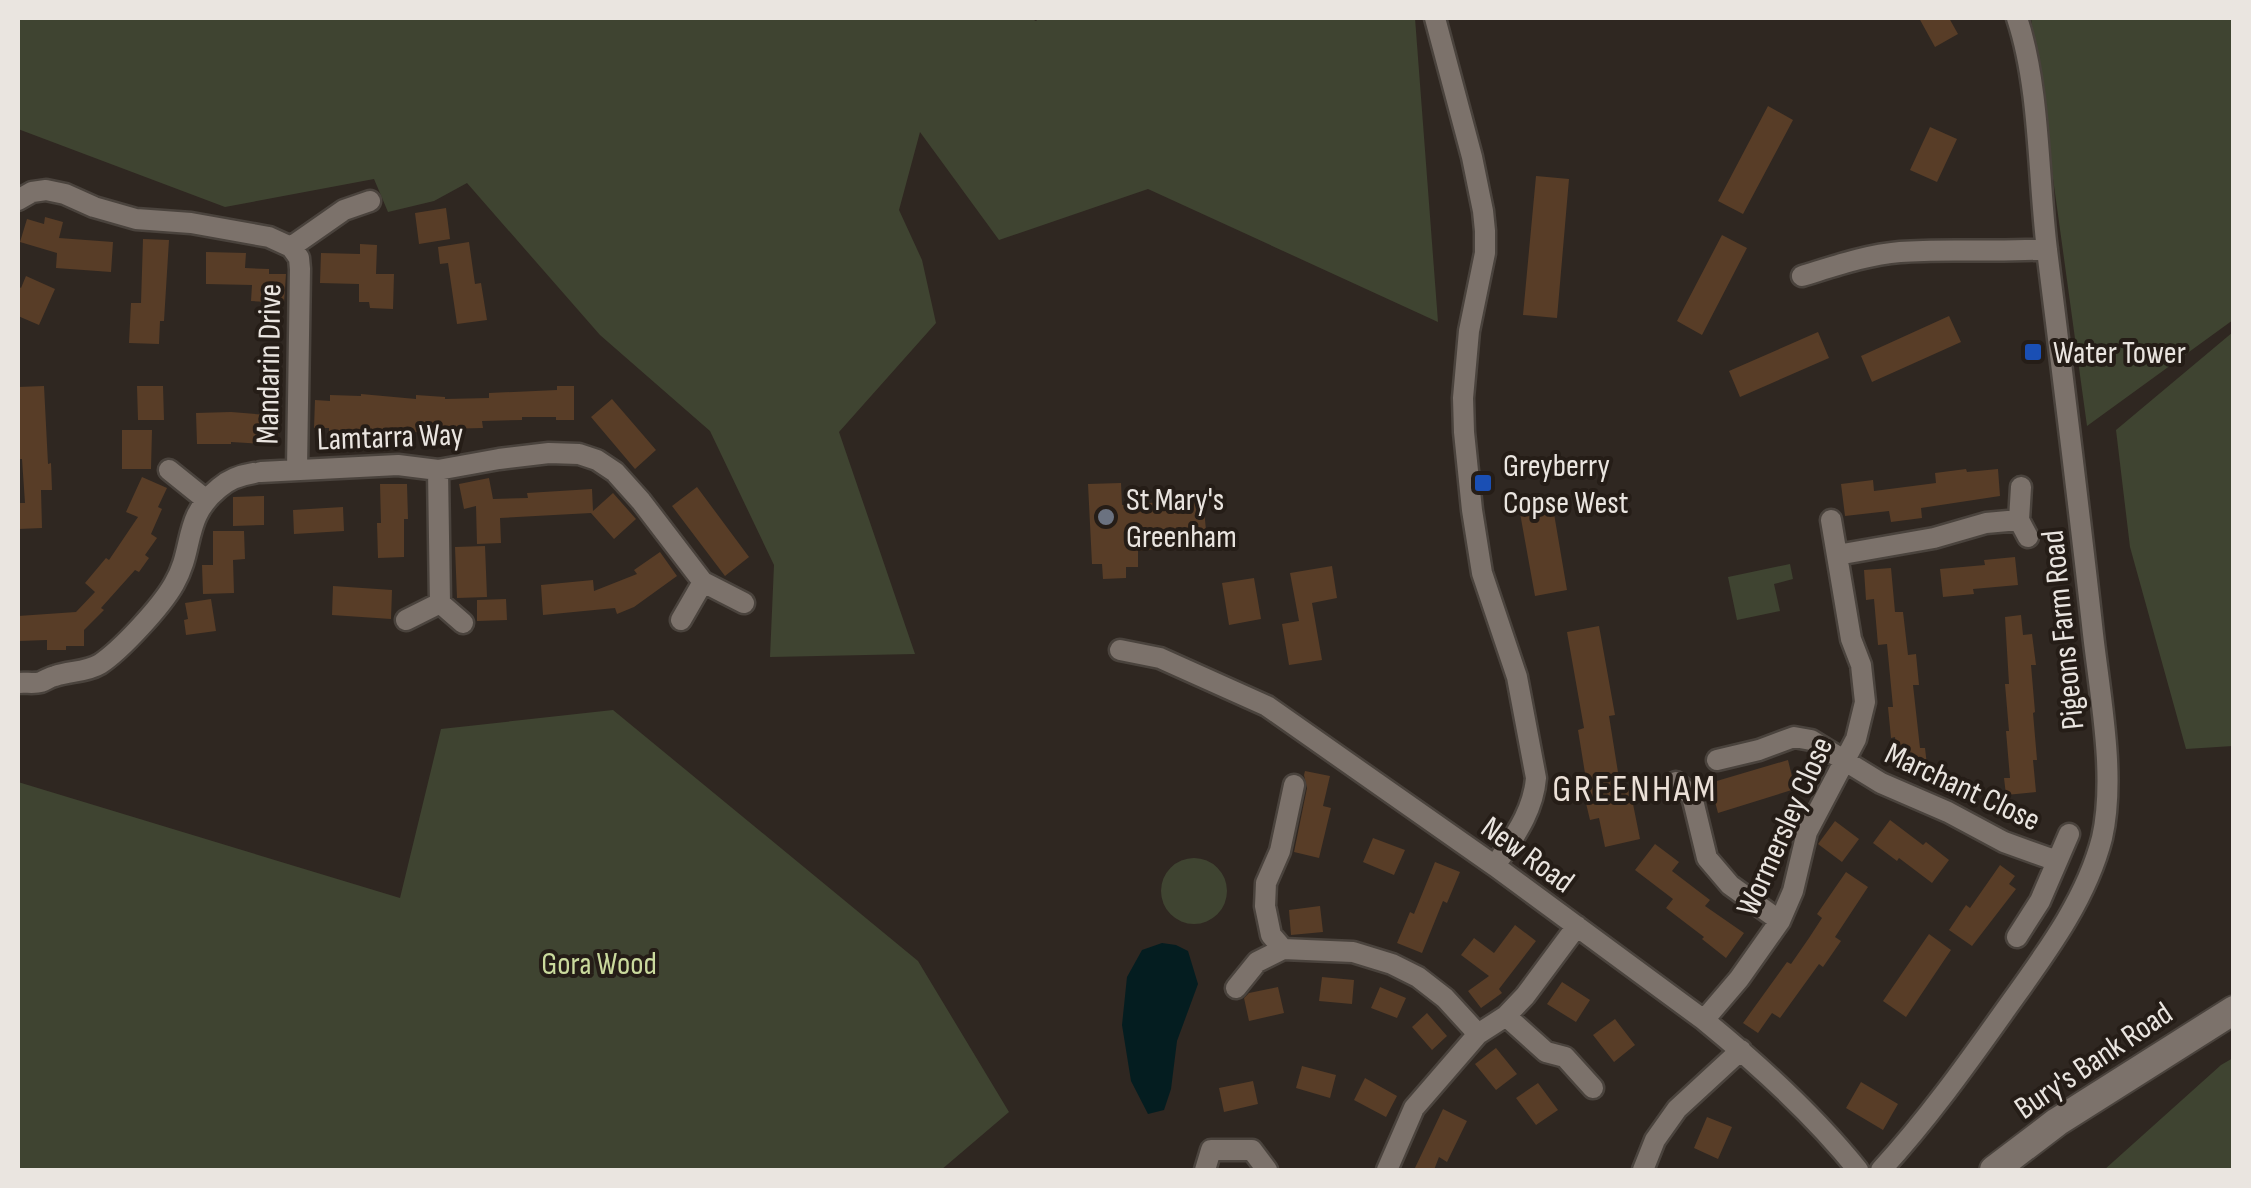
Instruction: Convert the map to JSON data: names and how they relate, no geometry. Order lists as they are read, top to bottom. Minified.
{"streets":{"street":["Mandarin Drive","Lamtarra Way","Pigeons Farm Road","Marchant Close","Wormersley Close","New Road","Bury's Bank Road"]},"crossings":[["Mandarin Drive","Lamtarra Way"],["Marchant Close","Wormersley Close"],["Wormersley Close","New Road"]],"districts":["GREENHAM"],"parks":["Gora Wood"],"places":{"transit":["Water Tower","Greyberry Copse West"],"other":["St Mary's Greenham"]}}
